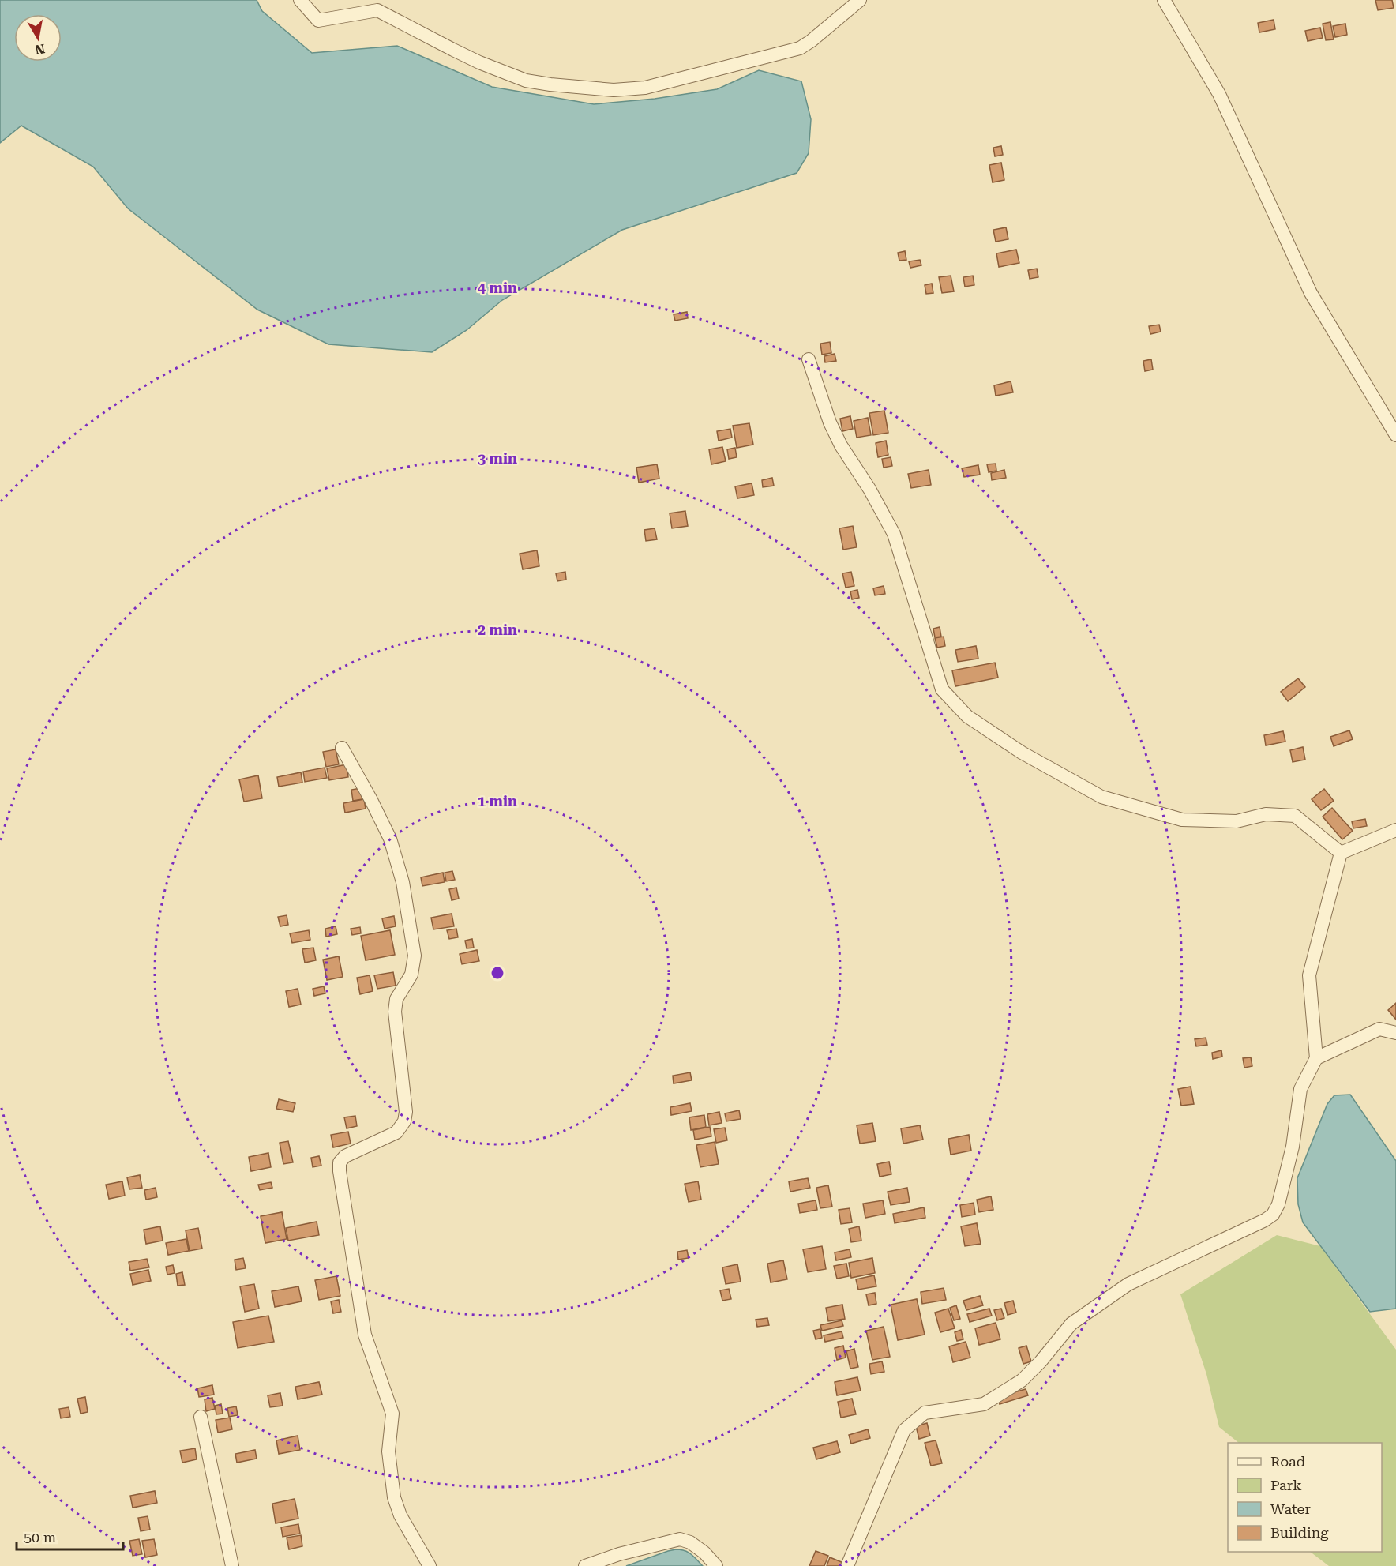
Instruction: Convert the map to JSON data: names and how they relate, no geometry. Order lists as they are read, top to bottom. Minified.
{"legend":["Road","Park","Water","Building"],"scale_bar":"50 m","north":"bottom","rings":["4 min","3 min","2 min","1 min"]}
